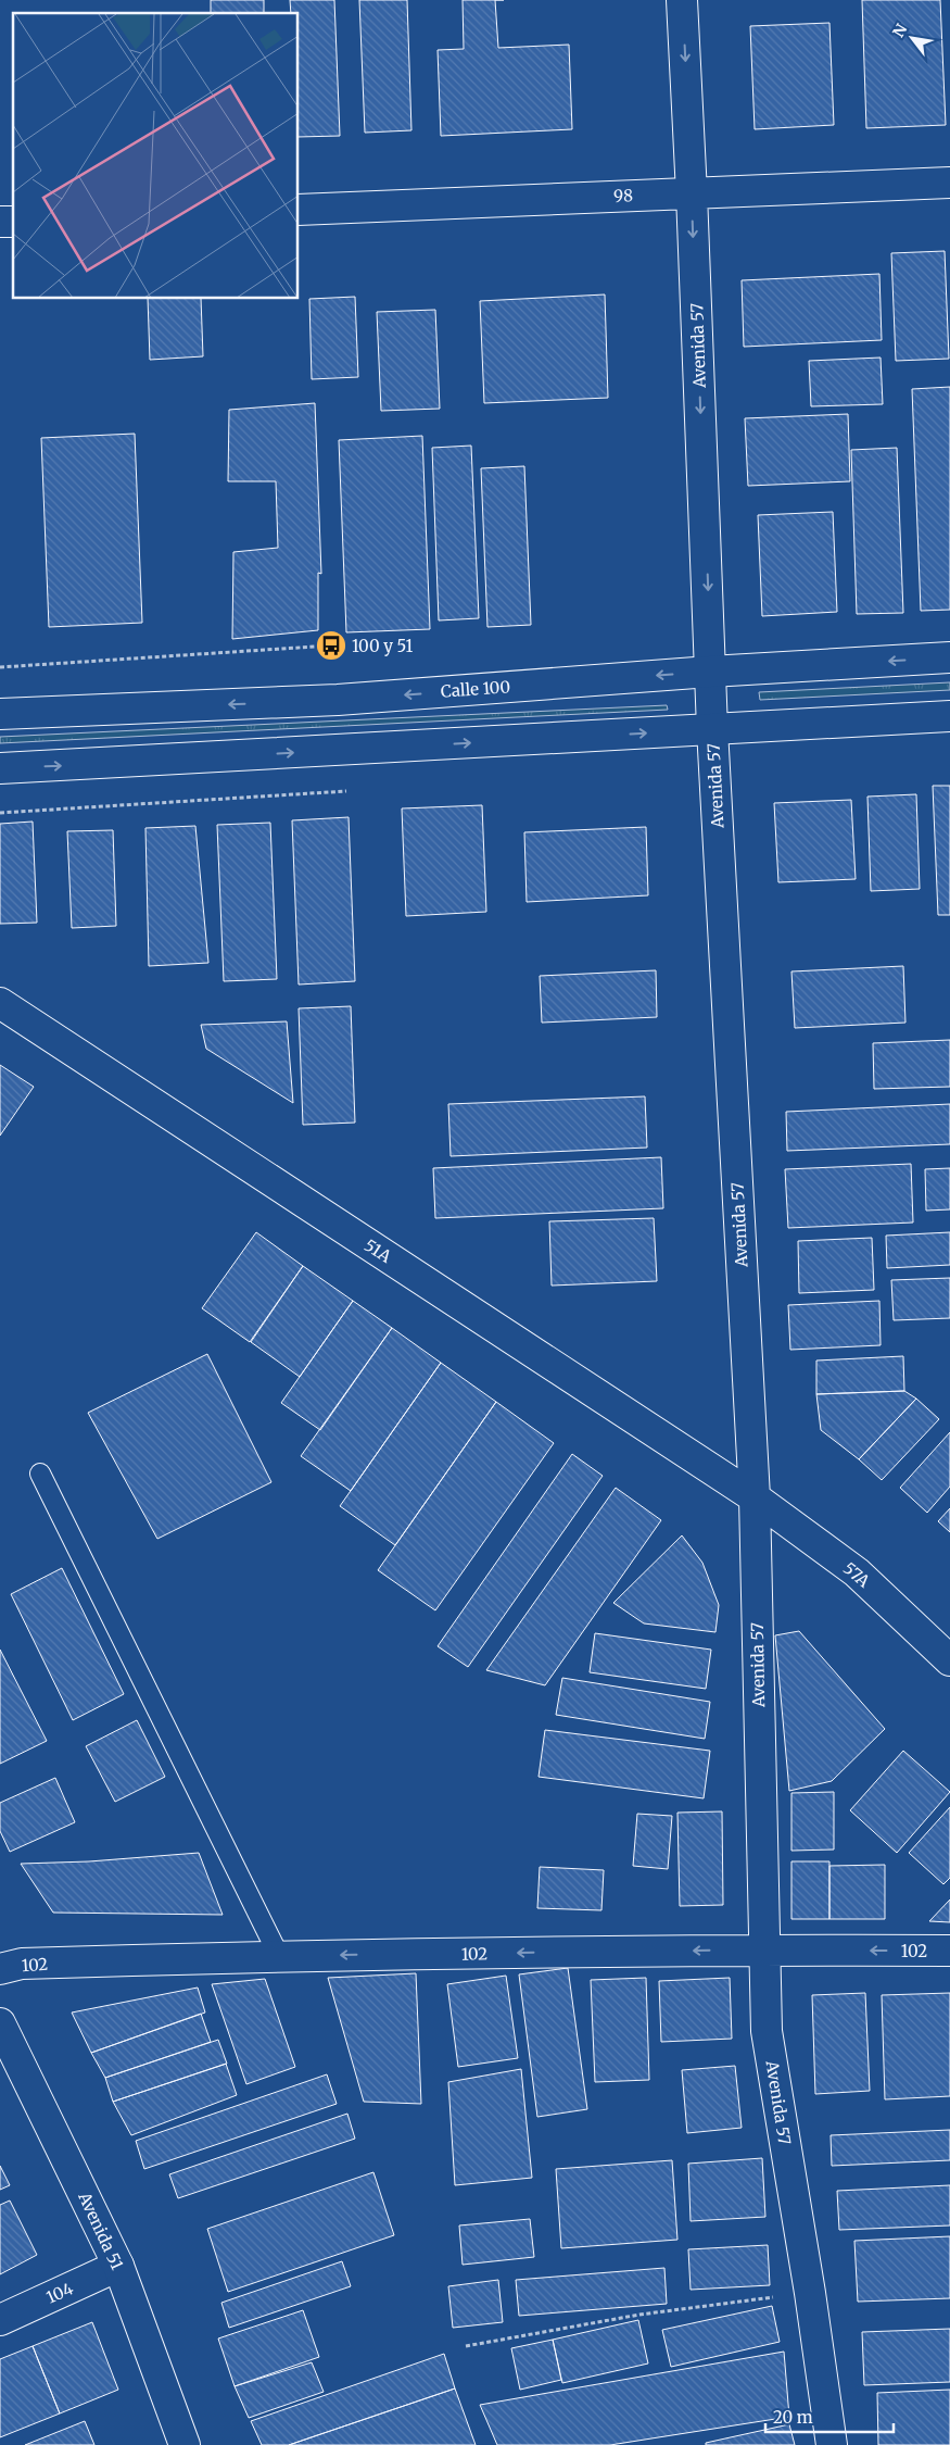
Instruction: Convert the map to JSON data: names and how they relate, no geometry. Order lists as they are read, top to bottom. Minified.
{"streets":{"street":["98","Avenida 57","Calle 100","51A","57A","102","Avenida 51","104"]},"crossings":[["98","Avenida 57"],["Avenida 57","Calle 100"],["Avenida 57","51A"],["Avenida 57","57A"],["Avenida 57","102"],["51A","57A"],["Avenida 51","104"]],"one_way":["102"],"places":{"bus stop":["100 y 51"]},"scale_bar":"20 m","north":"top left"}
